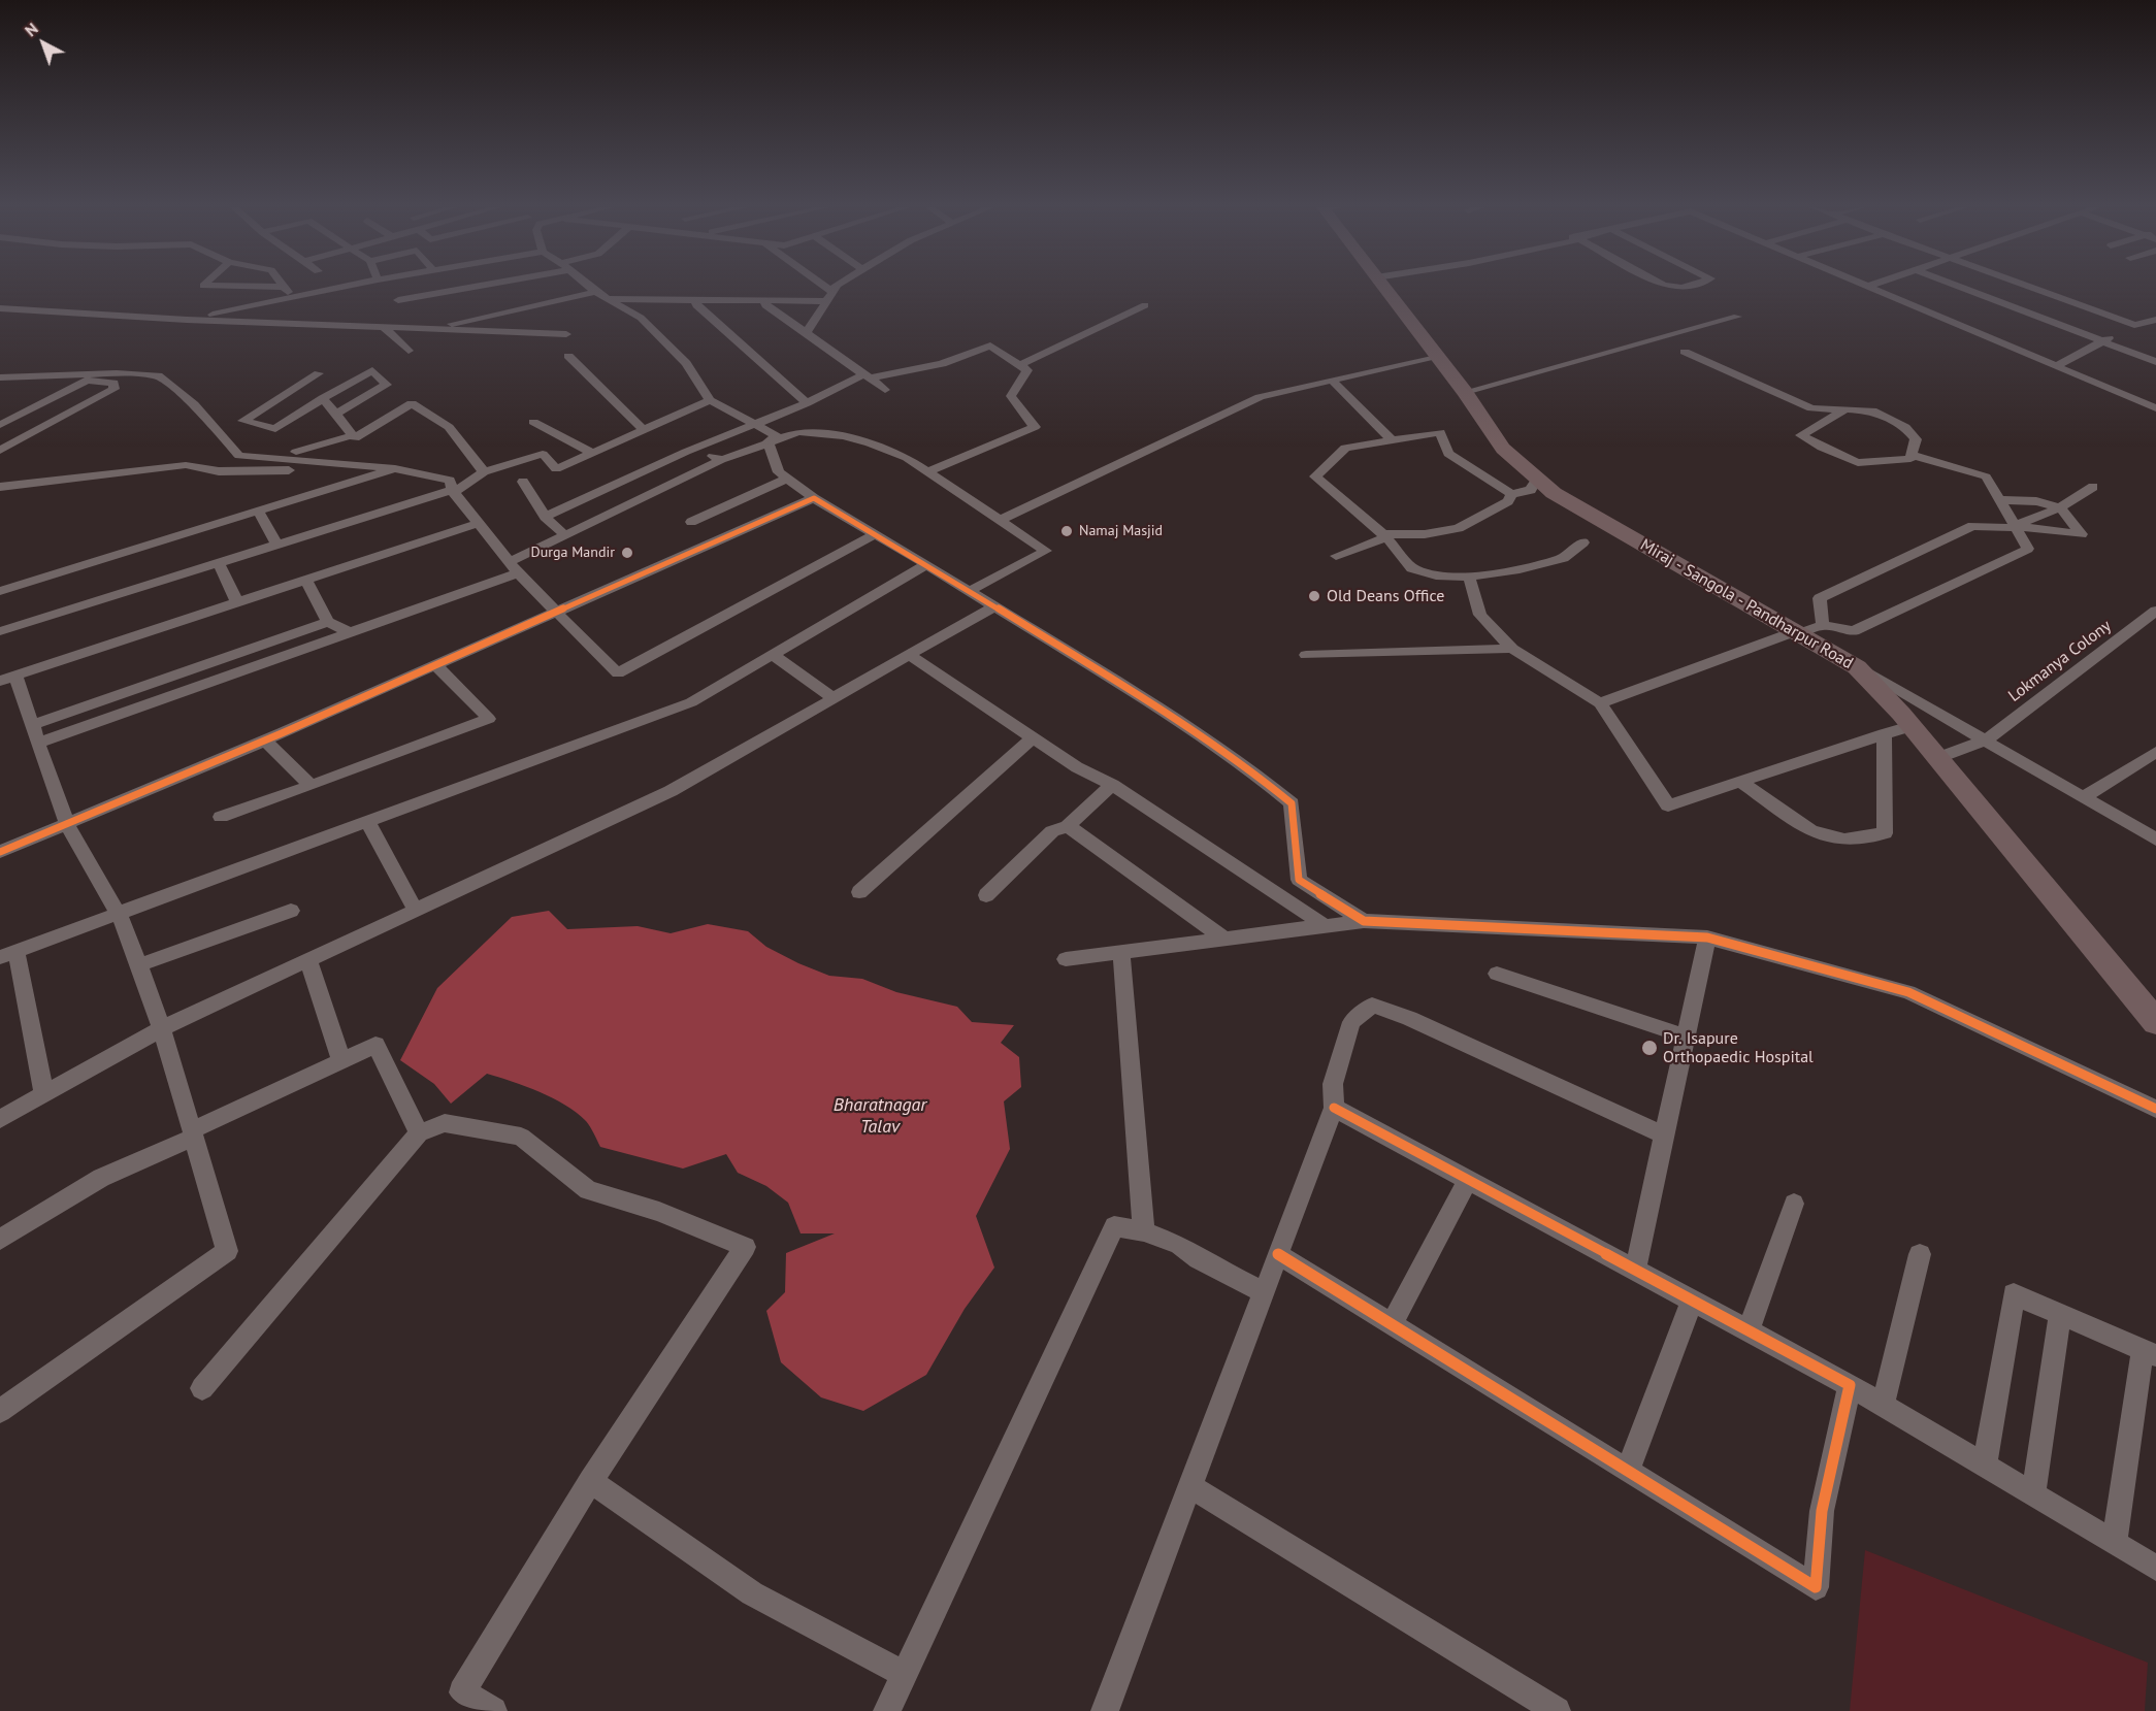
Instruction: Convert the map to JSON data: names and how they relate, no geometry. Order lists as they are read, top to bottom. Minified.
{"streets":{"highway":["Miraj - Sangola - Pandharpur Road"],"street":["Lokmanya Colony"]},"crossings":[["Miraj - Sangola - Pandharpur Road","Lokmanya Colony"]],"water":["Bharatnagar Talav"],"places":["Namaj Masjid","Durga Mandir","Old Deans Office","Dr. Isapure Orthopaedic Hospital"],"north":"top left"}
